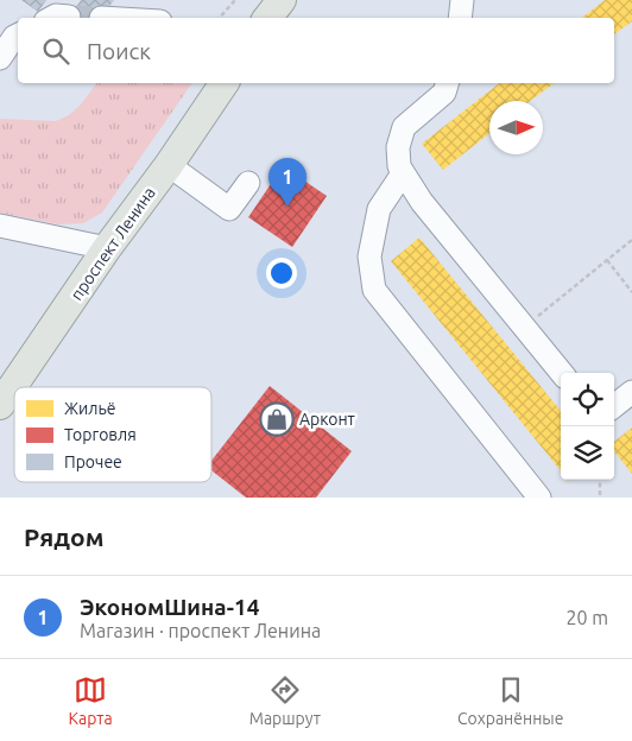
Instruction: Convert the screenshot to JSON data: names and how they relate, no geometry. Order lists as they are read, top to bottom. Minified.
{"streets":{"main road":["проспект Ленина"]},"places":{"shop":["Арконт"]},"legend":["Жильё","Торговля","Прочее"],"north":"right","page":{"search":"Поиск","pins":"1","heading":"Рядом","list":[{"mark":"1","name":"ЭкономШина-14","note":"Магазин · проспект Ленина","value":"20 m"}],"nav":["Карта","Маршрут","Сохранённые"]}}
